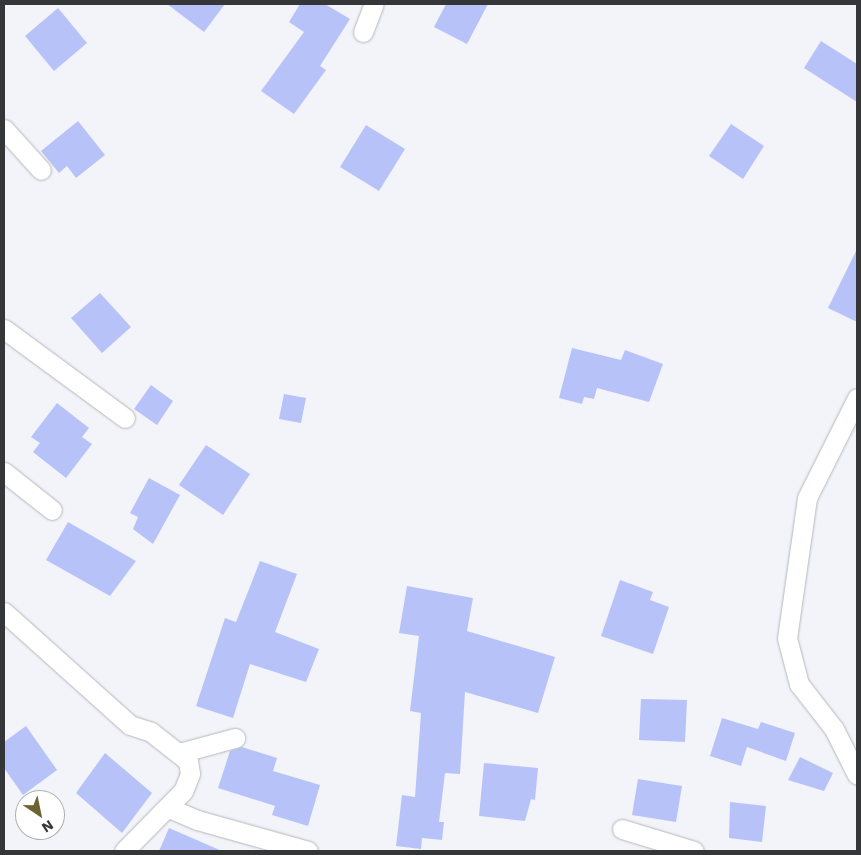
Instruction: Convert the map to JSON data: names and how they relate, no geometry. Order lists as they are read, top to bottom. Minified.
{"north":"bottom right"}
